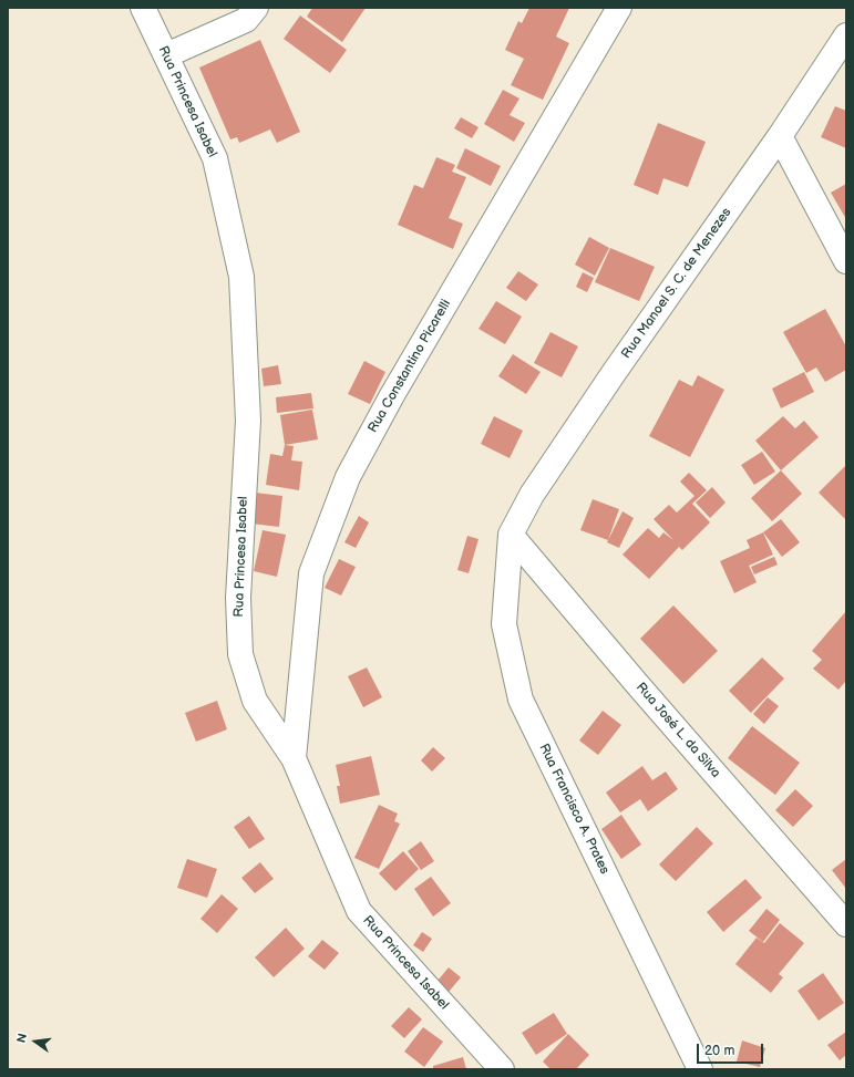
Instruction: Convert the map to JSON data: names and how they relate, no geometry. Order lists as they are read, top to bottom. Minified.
{"streets":{"street":["Rua Princesa Isabel","Rua Manoel S. C. de Menezes","Rua Constantino Picarelli","Rua José L. da Silva","Rua Francisco A. Prates"]},"crossings":[["Rua Princesa Isabel","Rua Constantino Picarelli"],["Rua Manoel S. C. de Menezes","Rua José L. da Silva"],["Rua Manoel S. C. de Menezes","Rua Francisco A. Prates"],["Rua José L. da Silva","Rua Francisco A. Prates"]],"scale_bar":"20 m","north":"left"}
